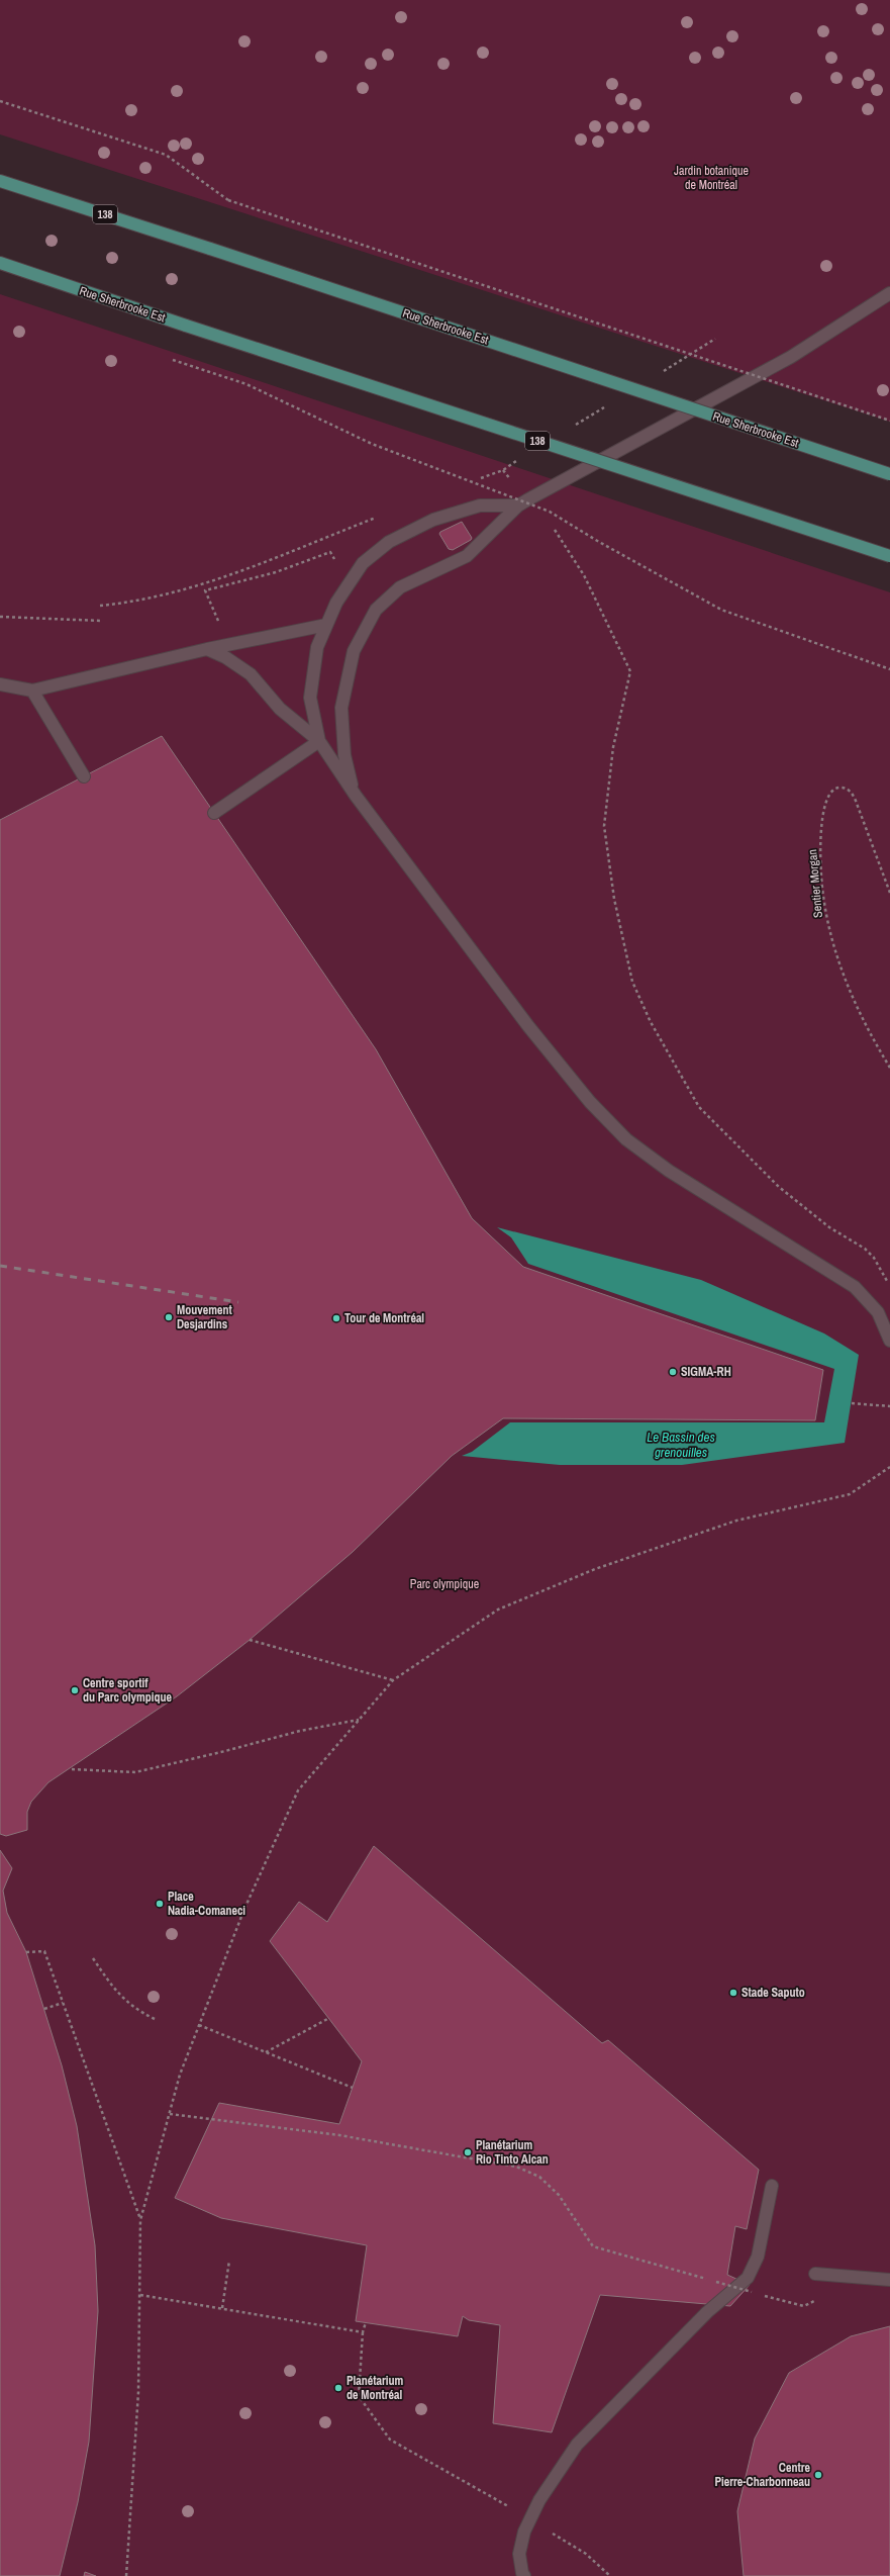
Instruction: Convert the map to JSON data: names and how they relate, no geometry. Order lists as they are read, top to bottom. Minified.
{"streets":{"main road":["138","Rue Sherbrooke Est"],"path":["Sentier Morgan"]},"water":["Le Bassin des grenouilles"],"parks":["Jardin botanique de Montréal","Parc olympique"],"places":["Mouvement Desjardins","Tour de Montréal","SIGMA-RH","Centre sportif du Parc olympique","Place Nadia-Comaneci","Stade Saputo","Planétarium Rio Tinto Alcan","Planétarium de Montréal","Centre Pierre-Charbonneau"]}
